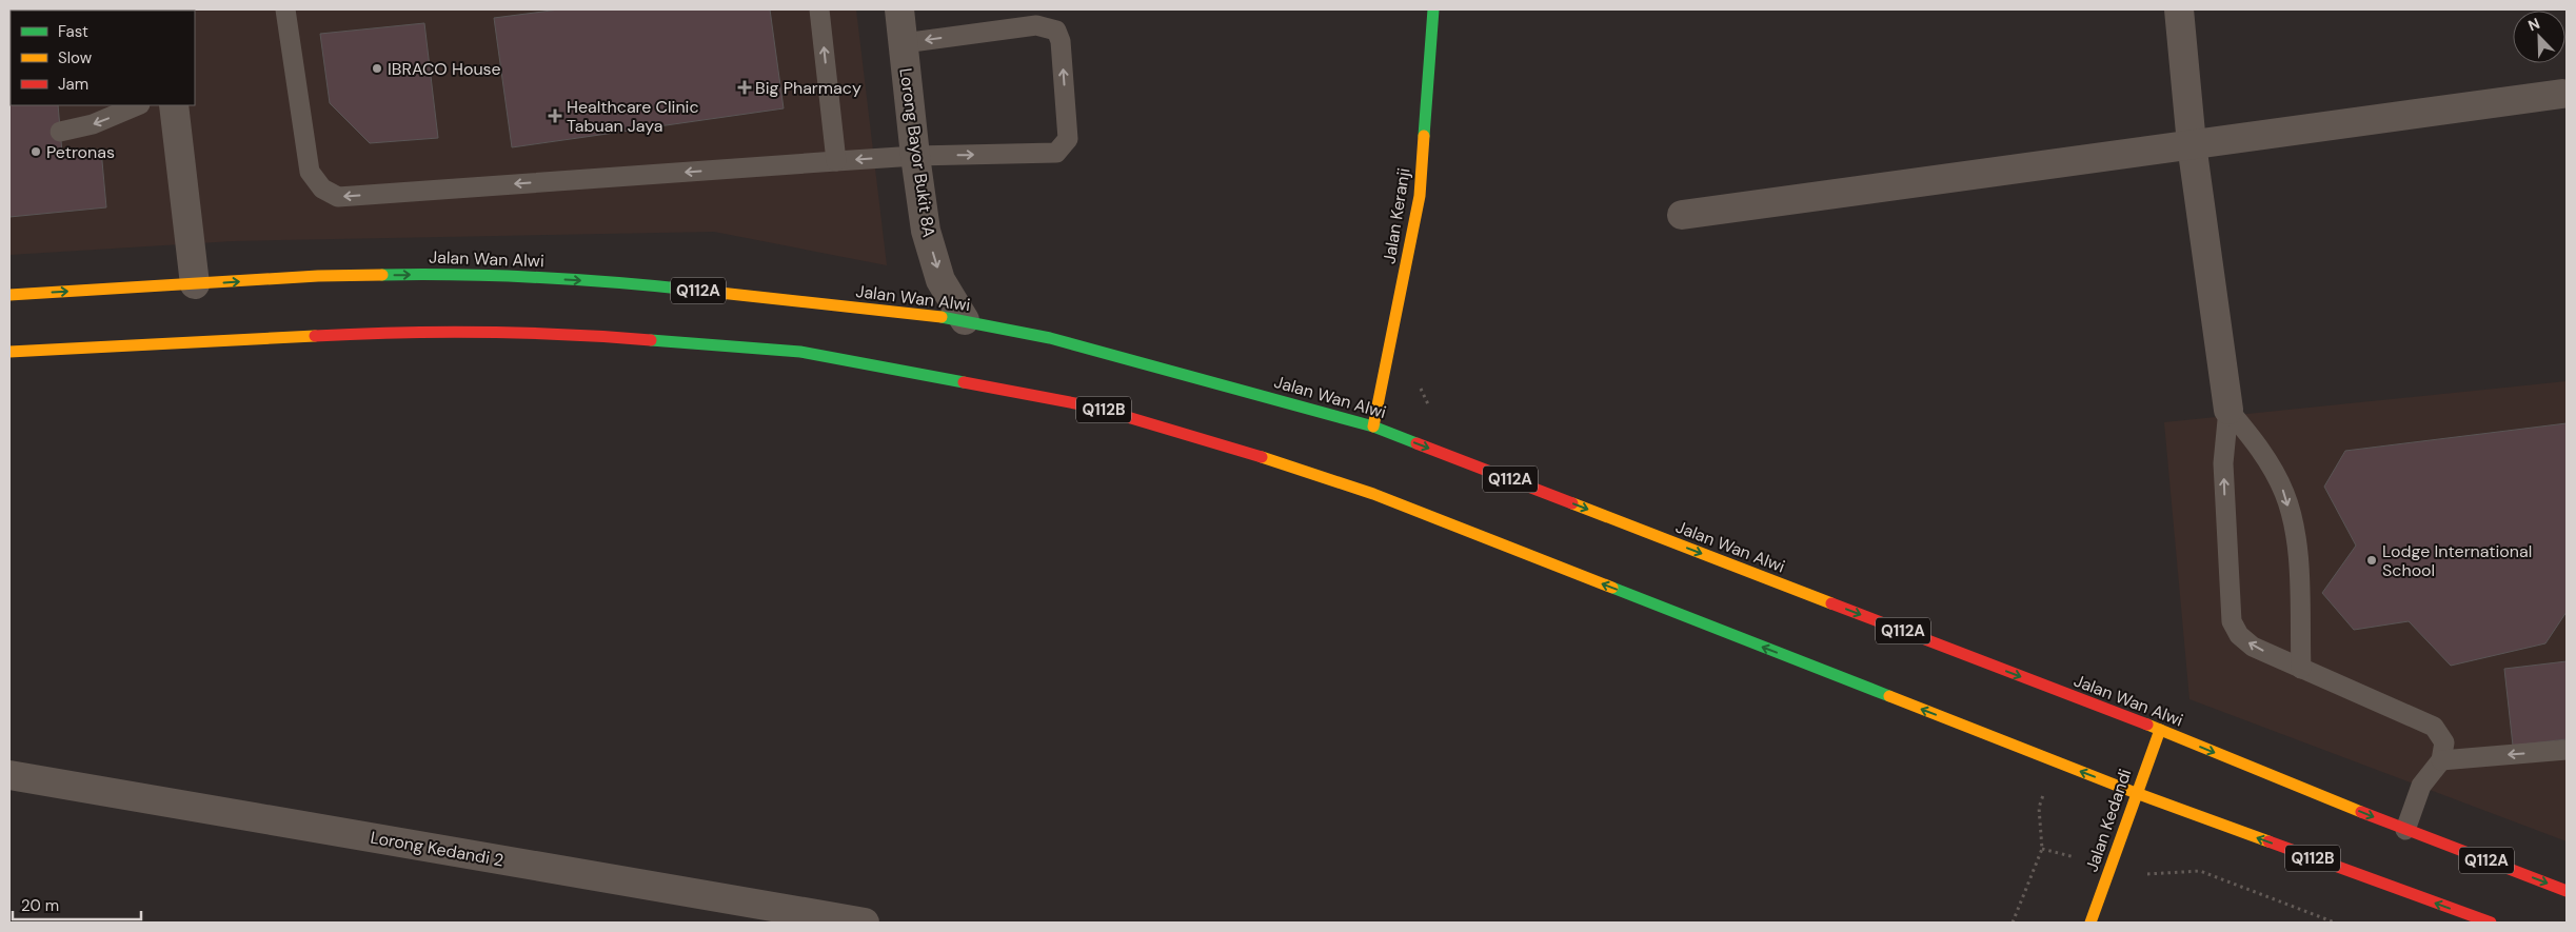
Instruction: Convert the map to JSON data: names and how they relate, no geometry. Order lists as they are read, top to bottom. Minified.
{"streets":{"main road":["Jalan Keranji","Jalan Wan Alwi","Q112A","Q112B","Jalan Kedandi"],"street":["Lorong Bayor Bukit 8A","Lorong Kedandi 2"]},"crossings":[["Lorong Bayor Bukit 8A","Jalan Wan Alwi"],["Jalan Keranji","Jalan Wan Alwi"],["Jalan Wan Alwi","Jalan Kedandi"],["Q112B","Jalan Kedandi"]],"one_way":["Lorong Bayor Bukit 8A"],"places":{"other":["IBRACO House","Petronas","Lodge International School"],"health":["Big Pharmacy","Healthcare Clinic Tabuan Jaya"]},"legend":["Fast","Slow","Jam"],"scale_bar":"20 m","north":"top left"}
